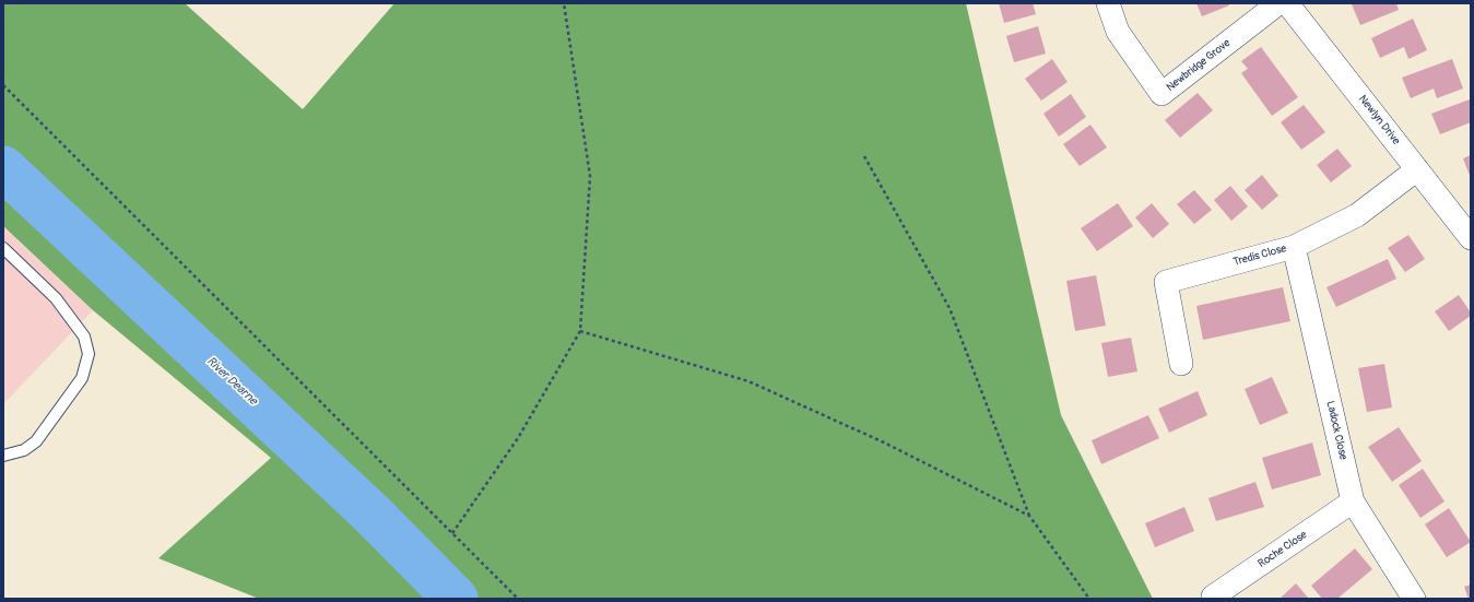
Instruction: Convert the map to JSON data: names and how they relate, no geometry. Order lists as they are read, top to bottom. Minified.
{"streets":{"street":["Newbridge Grove","Newlyn Drive","Tredis Close","Ladock Close","Roche Close"]},"crossings":[["Newlyn Drive","Tredis Close"],["Tredis Close","Ladock Close"],["Ladock Close","Roche Close"]],"water":["River Dearne"]}
